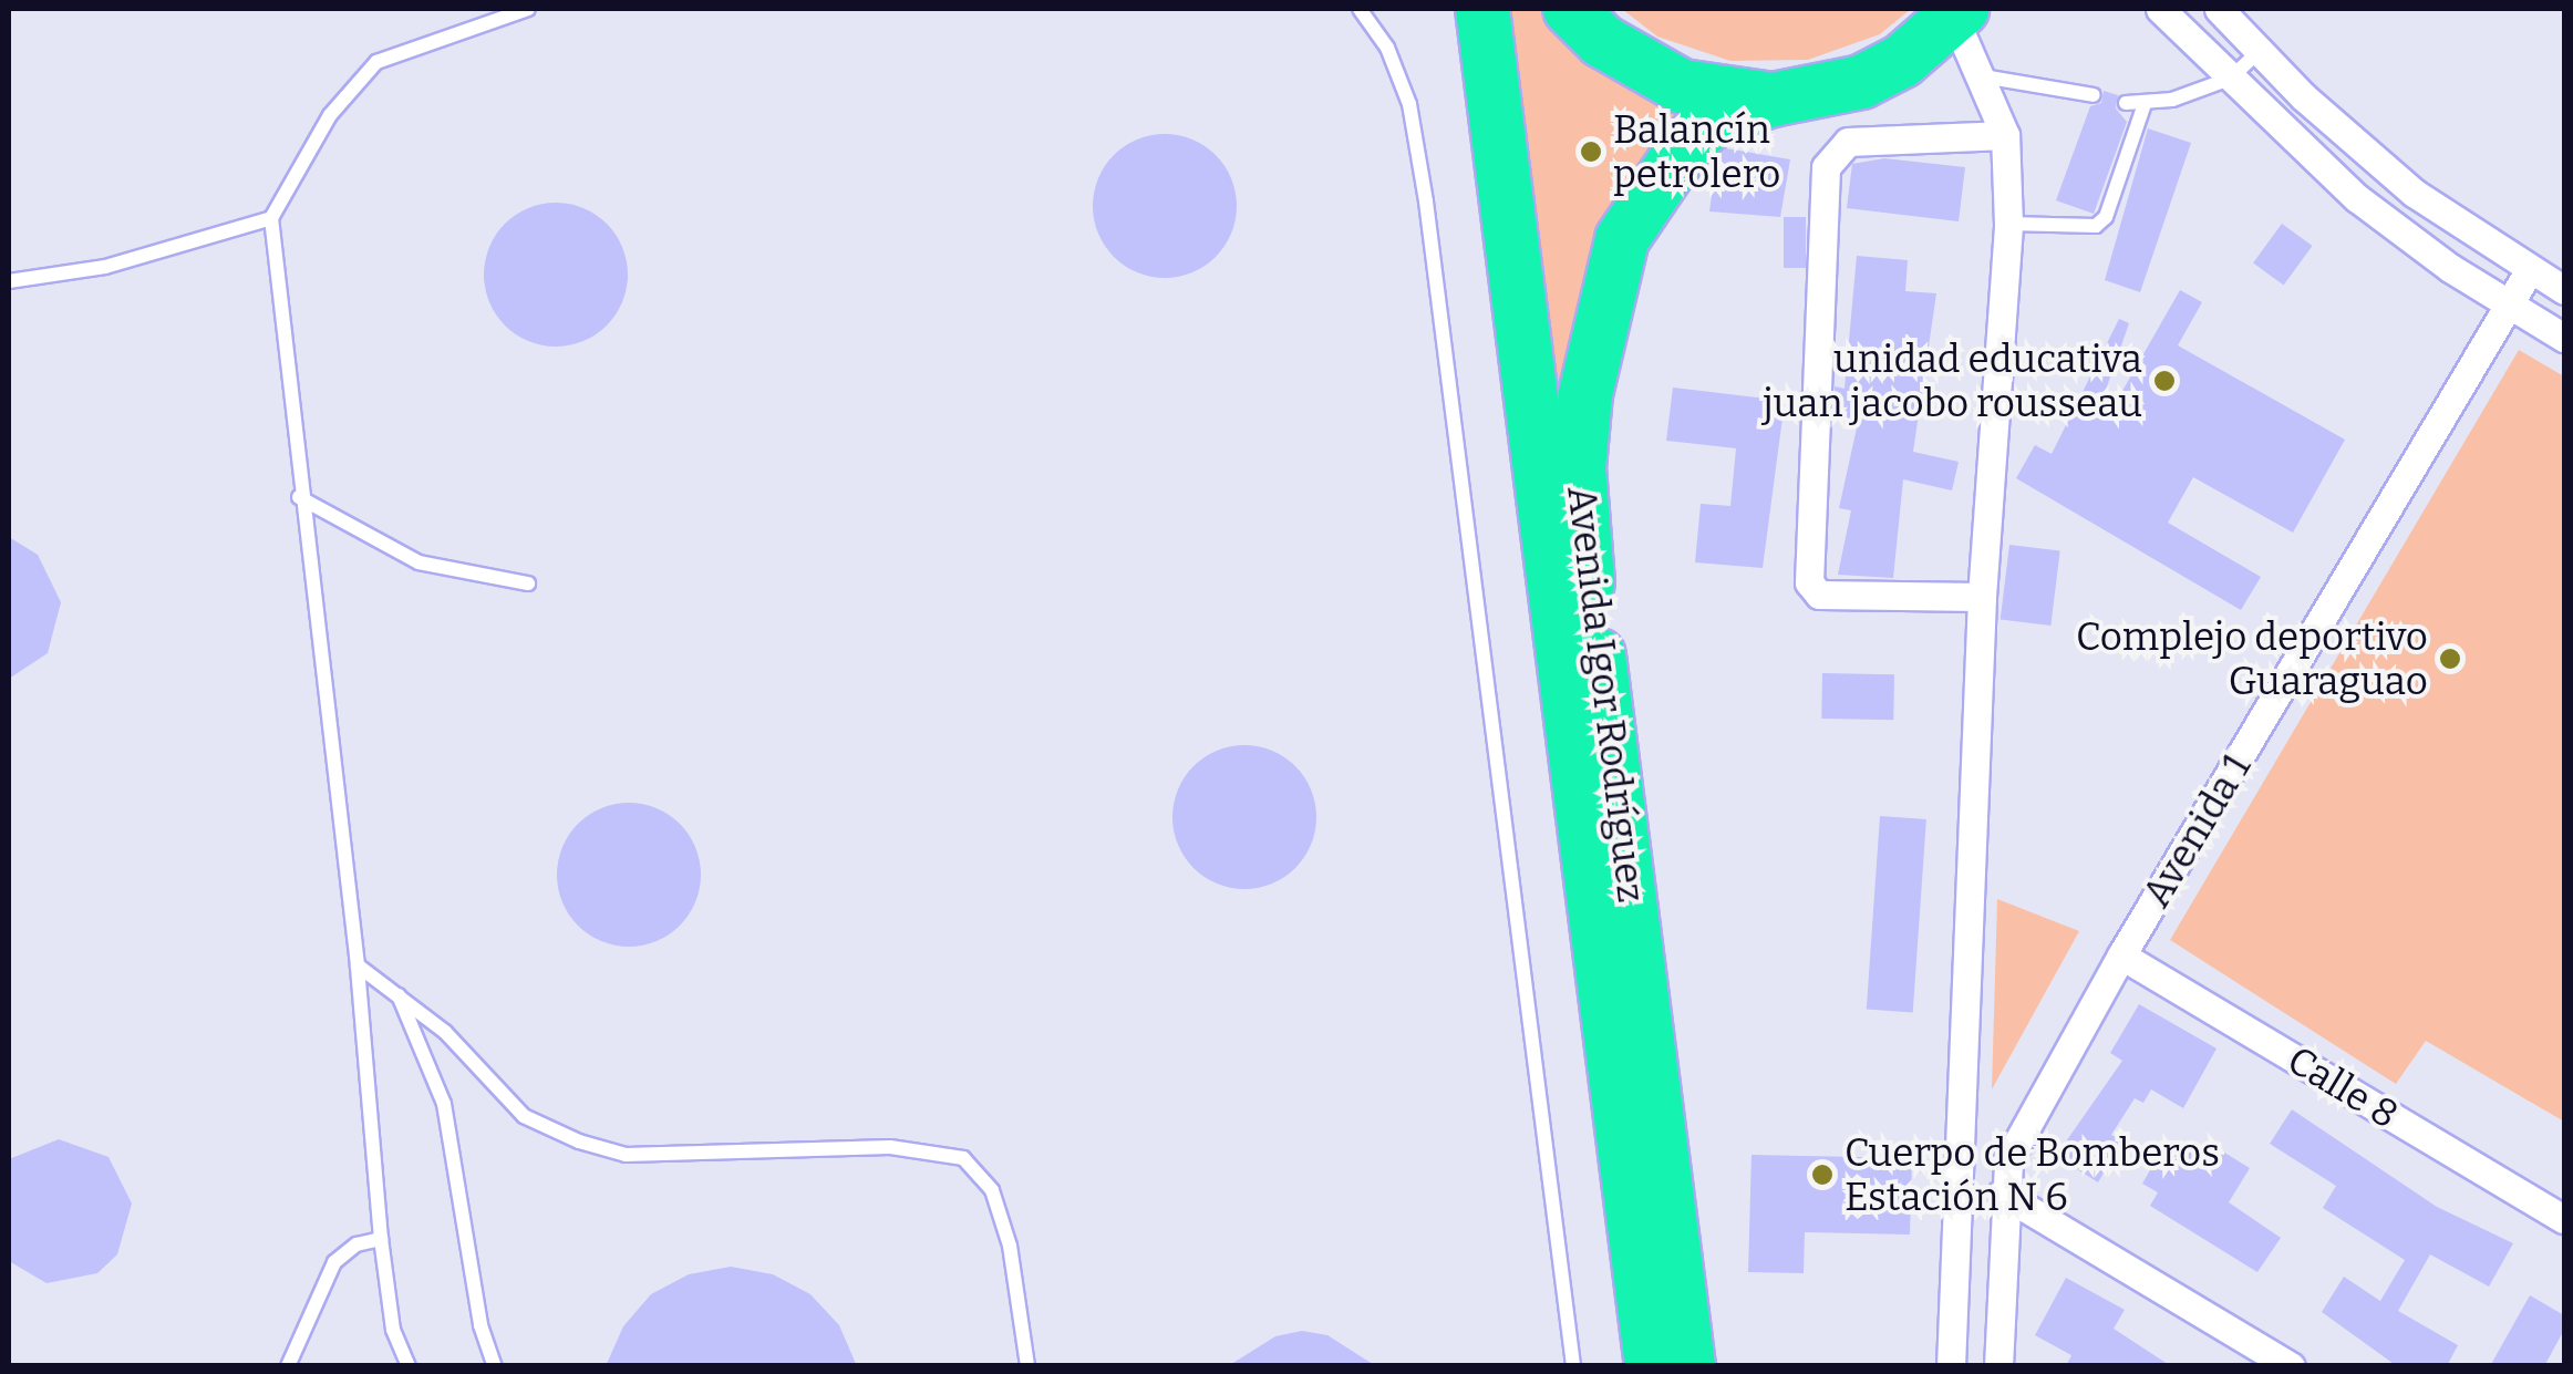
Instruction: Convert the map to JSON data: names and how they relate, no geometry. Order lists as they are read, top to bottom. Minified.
{"streets":{"highway":["Avenida Igor Rodríguez"],"street":["Avenida 1","Calle 8"]},"crossings":[["Avenida 1","Calle 8"]],"places":["Balancín petrolero","unidad educativa juan jacobo rousseau","Complejo deportivo Guaraguao","Cuerpo de Bomberos Estación N 6"]}
